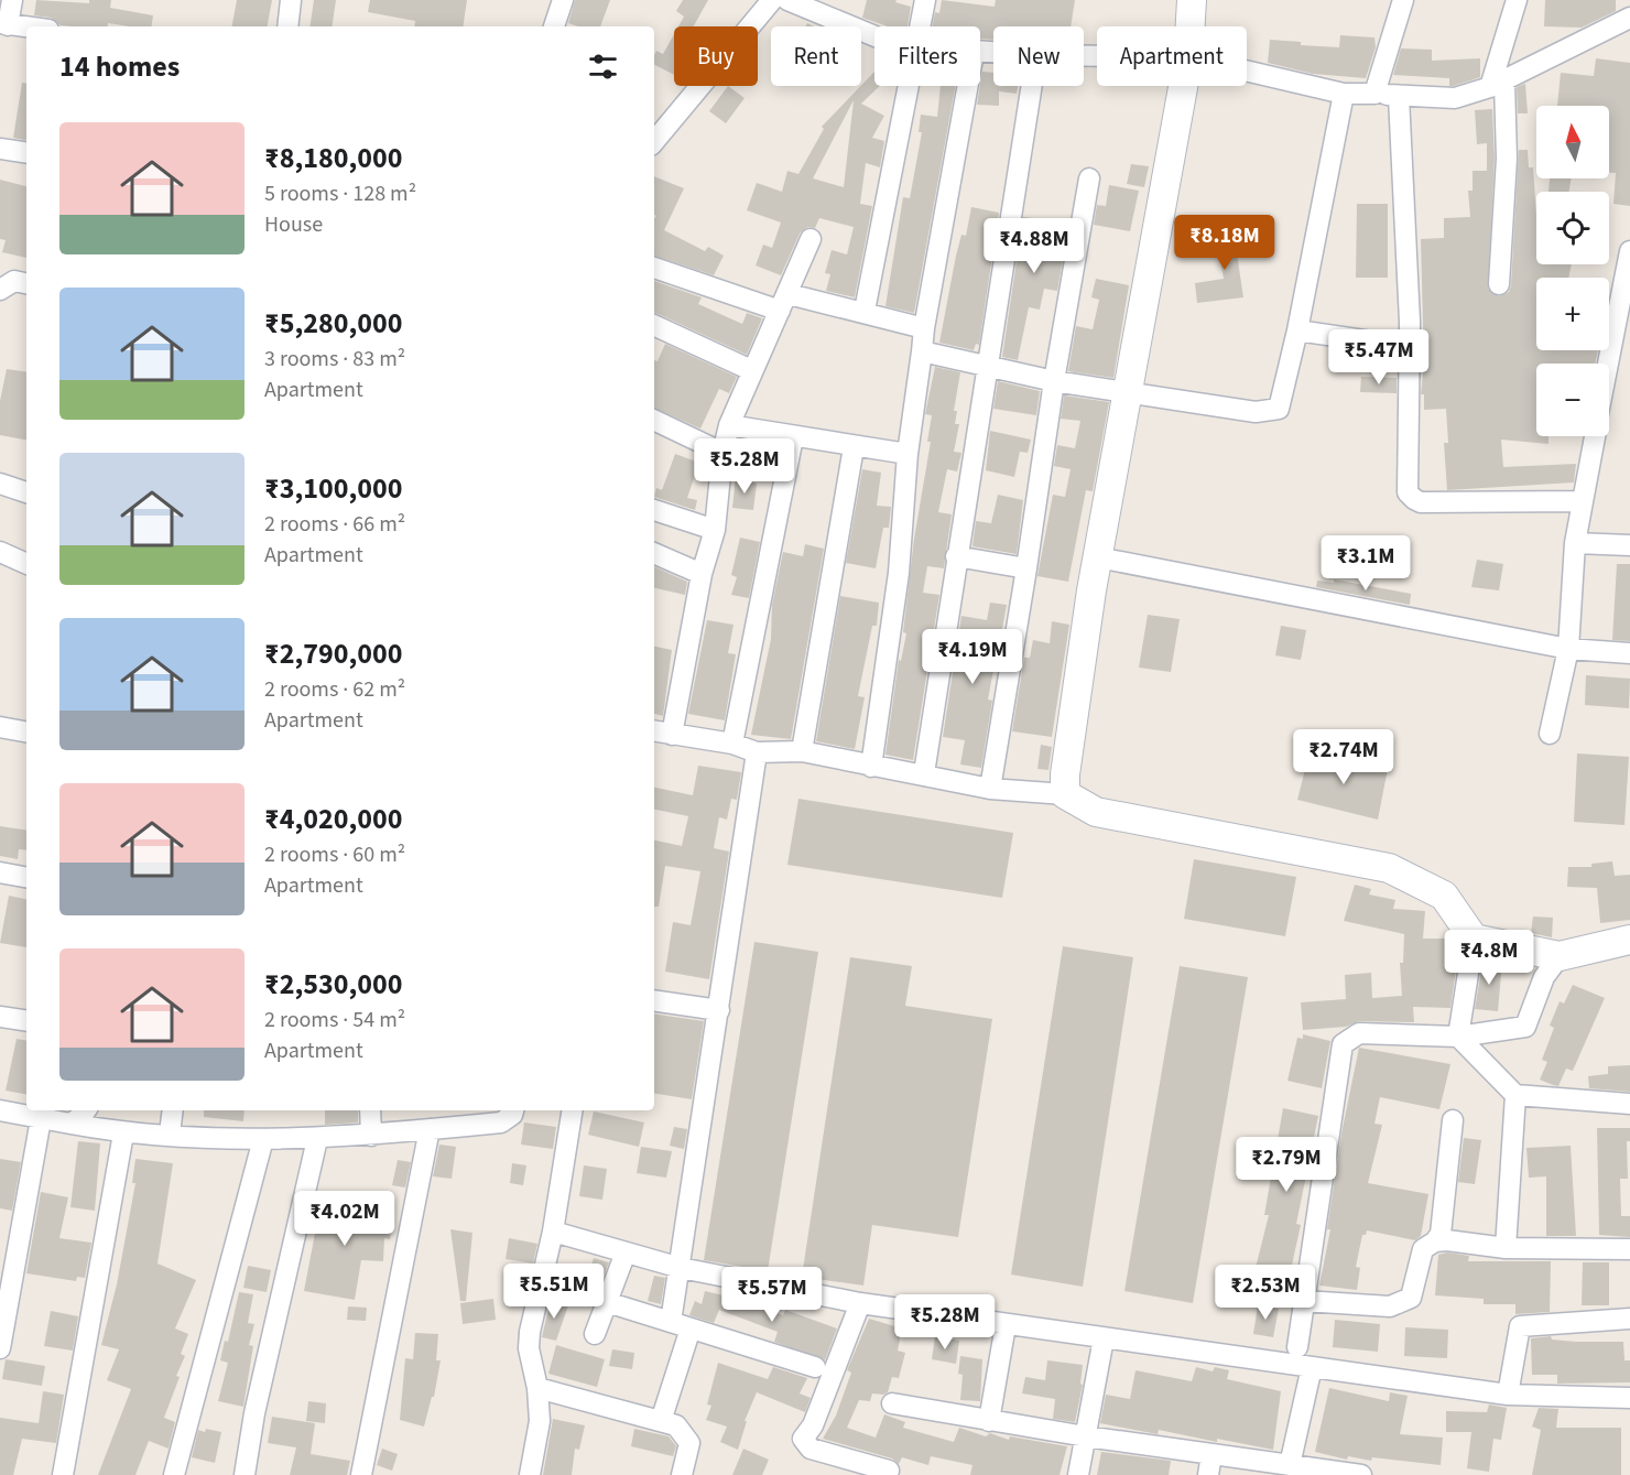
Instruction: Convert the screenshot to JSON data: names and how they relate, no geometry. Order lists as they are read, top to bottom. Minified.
{"north":"top","page":{"chip":["Buy","Rent","Filters","New","Apartment"],"heading":"14 homes","map_buttons":["+","−"],"list":[{"name":"₹8,180,000","note":"5 rooms · 128 m² · House"},{"name":"₹5,280,000","note":"3 rooms · 83 m² · Apartment"},{"name":"₹3,100,000","note":"2 rooms · 66 m² · Apartment"},{"name":"₹2,790,000","note":"2 rooms · 62 m² · Apartment"},{"name":"₹4,020,000","note":"2 rooms · 60 m² · Apartment"},{"name":"₹2,530,000","note":"2 rooms · 54 m² · Apartment"}],"price":["₹8.18M","₹4.88M","₹5.47M","₹5.28M","₹3.1M","₹4.19M","₹2.74M","₹4.8M","₹2.79M","₹4.02M","₹5.51M","₹2.53M","₹5.57M","₹5.28M"]}}
